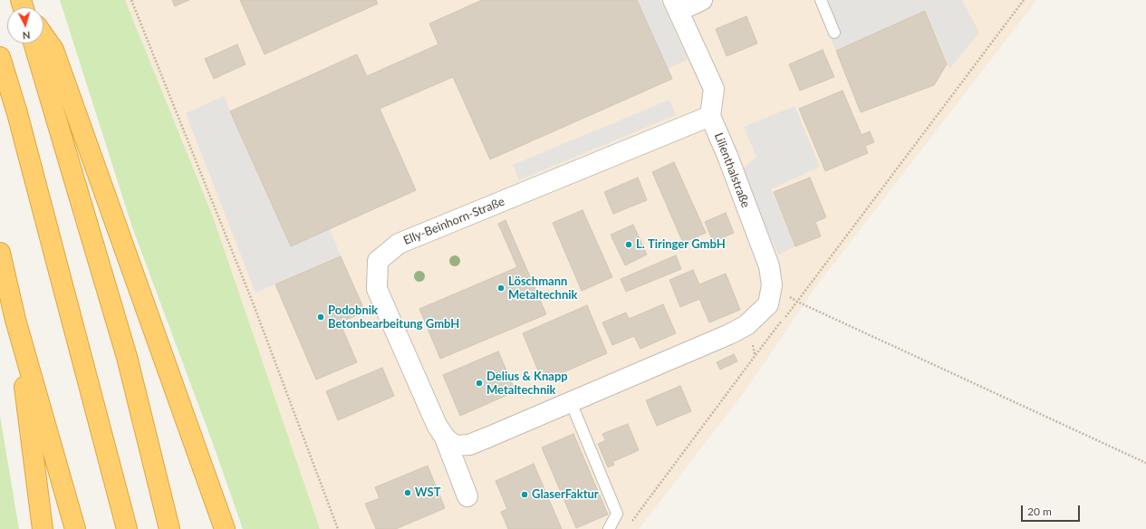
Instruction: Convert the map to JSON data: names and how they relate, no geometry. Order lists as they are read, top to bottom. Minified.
{"streets":{"street":["Lilienthalstraße","Elly-Beinhorn-Straße"]},"crossings":[["Lilienthalstraße","Elly-Beinhorn-Straße"]],"places":["L. Tiringer GmbH","Löschmann Metaltechnik","Podobnik Betonbearbeitung GmbH","Delius & Knapp Metaltechnik","WST","GlaserFaktur"],"scale_bar":"20 m","north":"bottom"}
